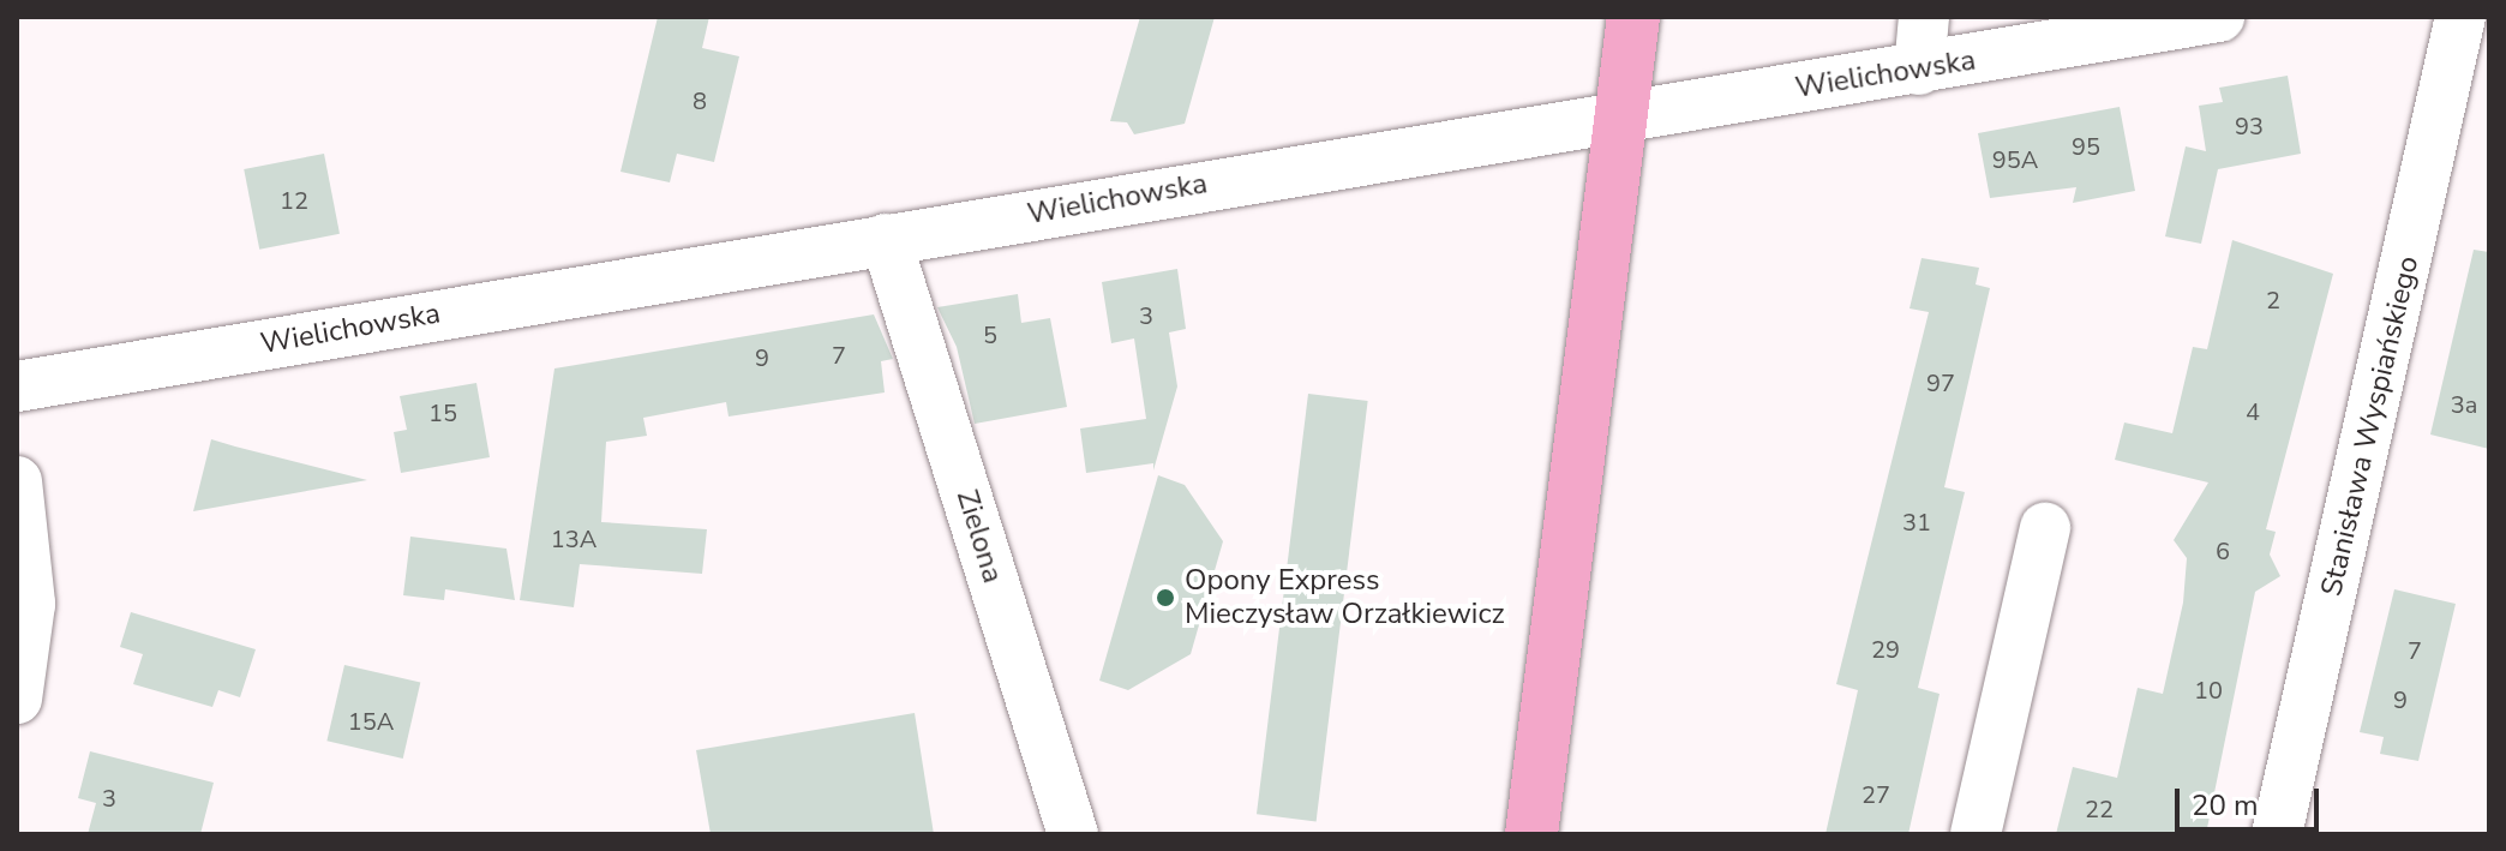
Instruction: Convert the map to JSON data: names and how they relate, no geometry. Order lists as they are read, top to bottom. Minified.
{"streets":{"street":["Wielichowska","Stanisława Wyspiańskiego","Zielona"]},"crossings":[["Wielichowska","Zielona"]],"places":["Opony Express Mieczysław Orzałkiewicz"],"house_numbers":["8","93","95","95A","12","2","3","5","7","9","97","3a","4","15","31","13A","6","29","7","10","9","15A","27","3","22"],"scale_bar":"20 m"}
